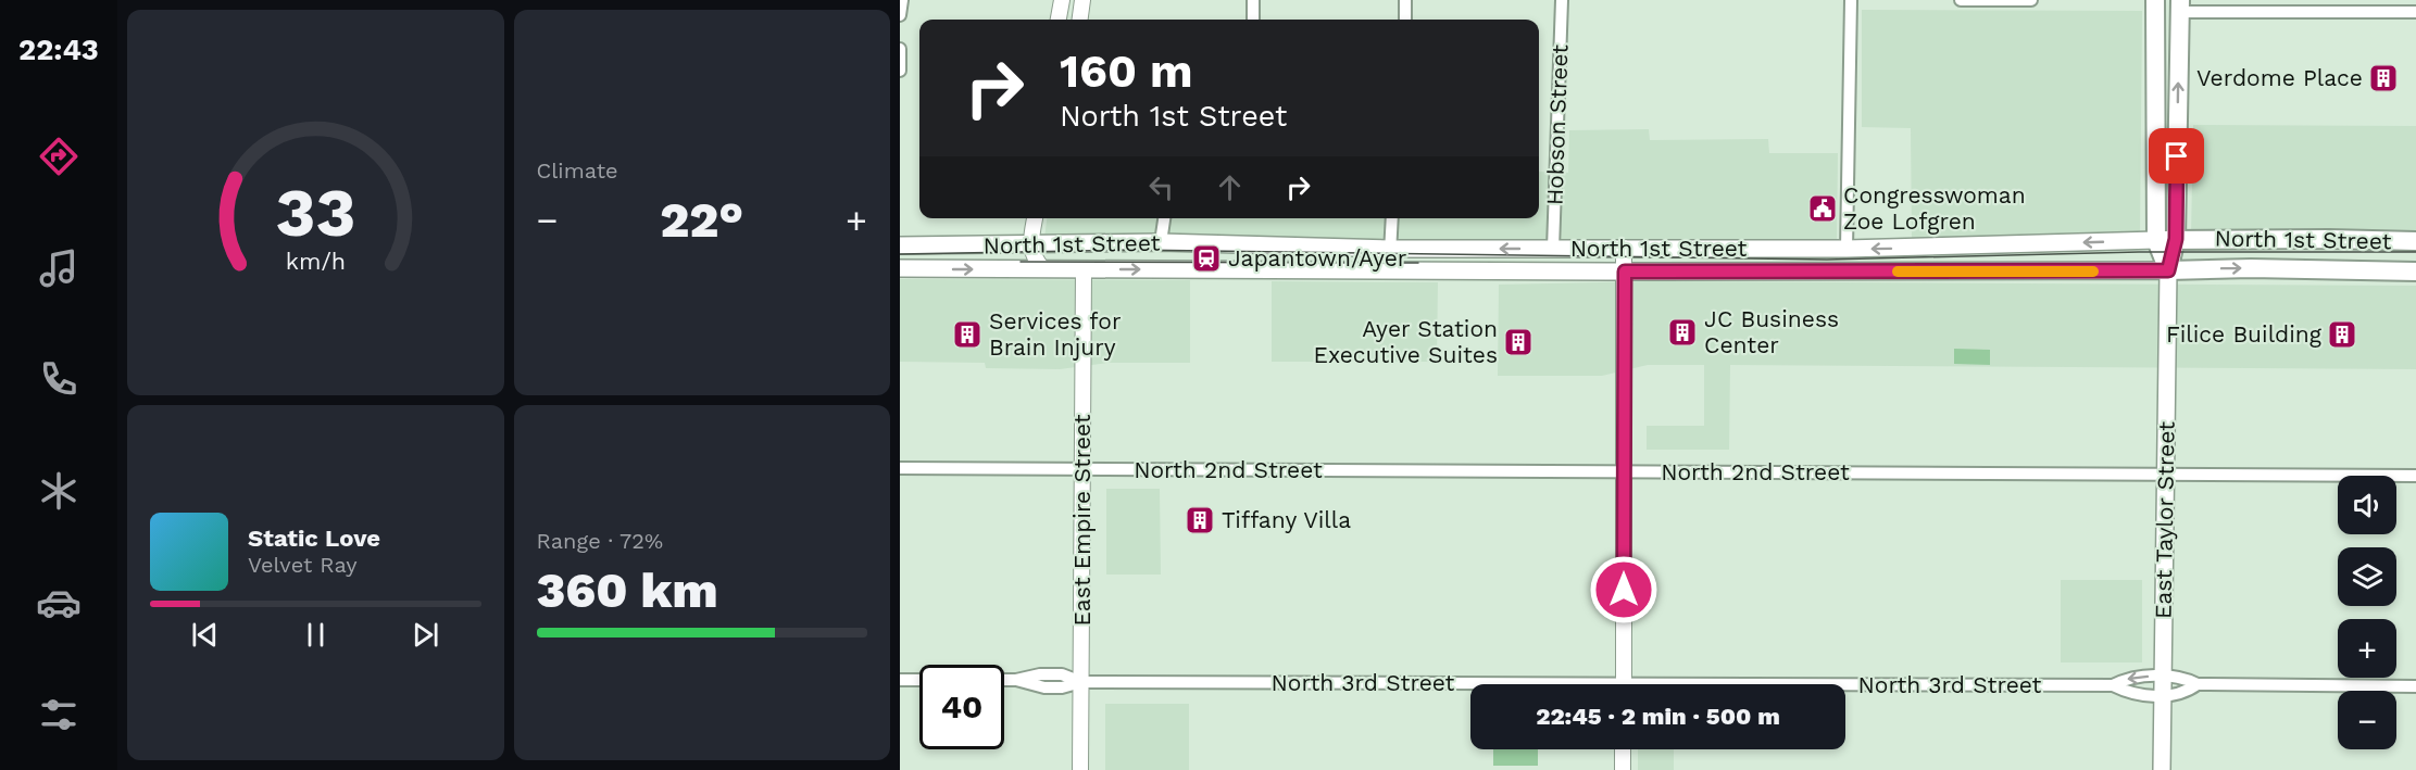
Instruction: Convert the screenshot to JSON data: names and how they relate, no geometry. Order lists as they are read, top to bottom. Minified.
{"streets":{"main road":["North 1st Street","East Taylor Street"],"street":["Hobson Street","North 2nd Street","East Empire Street","North 3rd Street"]},"crossings":[["Hobson Street","North 1st Street"],["North 1st Street","East Empire Street"],["North 1st Street","East Taylor Street"],["North 2nd Street","East Empire Street"],["North 2nd Street","East Taylor Street"],["East Empire Street","North 3rd Street"],["East Taylor Street","North 3rd Street"]],"places":{"building":["Verdome Place","JC Business Center","Services for Brain Injury","Filice Building","Ayer Station Executive Suites","Tiffany Villa"],"public building":["Congresswoman Zoe Lofgren"],"station":["Japantown/Ayer"]},"page":{"tabs":"22:43","tile":["Climate",["Range · 72%","360 km"]],"turn":["160 m","North 1st Street"],"heat":["−","22°","+"],"map_buttons":["+","−"],"song":["Static Love","Velvet Ray"],"limit":"40","trip":"22:45 · 2 min · 500 m","gauge":["33","km/h"]}}
